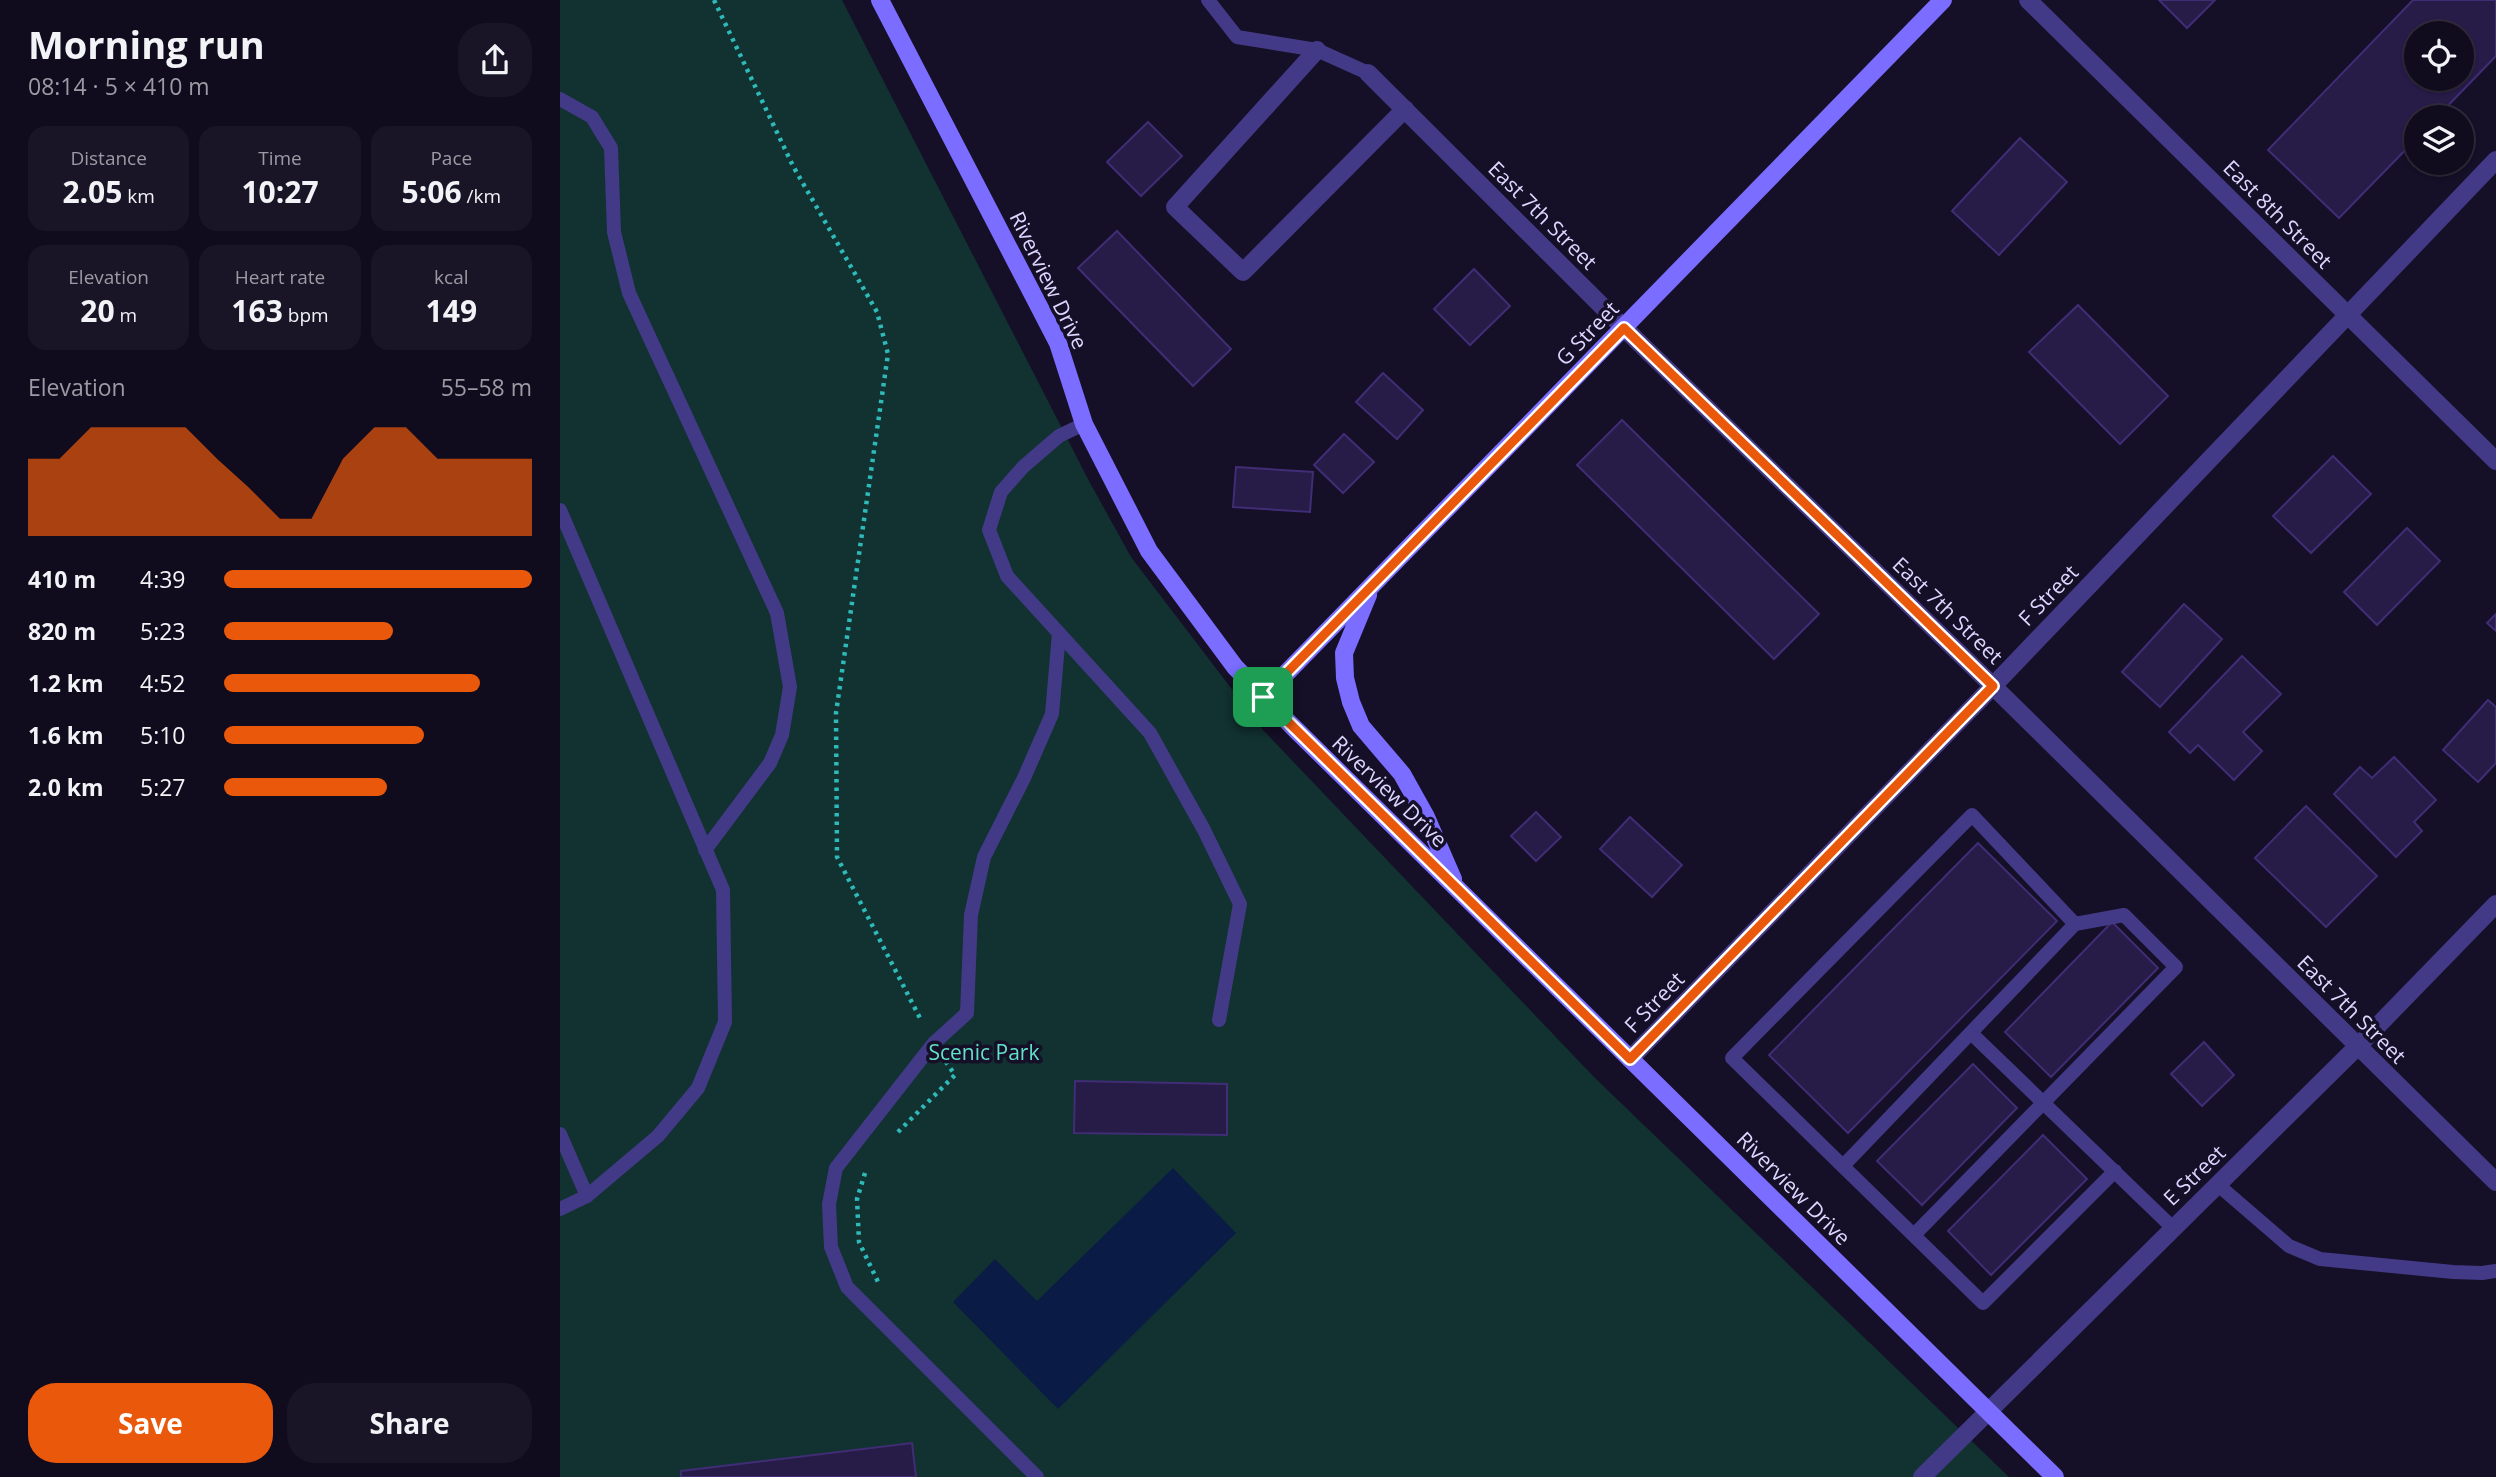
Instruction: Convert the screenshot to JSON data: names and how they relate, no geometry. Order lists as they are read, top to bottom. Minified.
{"streets":{"main road":["Riverview Drive","G Street"],"street":["East 8th Street","East 7th Street","F Street","E Street"]},"crossings":[["East 8th Street","F Street"],["East 7th Street","G Street"],["East 7th Street","F Street"],["East 7th Street","E Street"],["Riverview Drive","G Street"],["Riverview Drive","F Street"],["Riverview Drive","E Street"]],"parks":["Scenic Park"],"page":{"heading":["Morning run","08:14 · 5 × 410 m"],"stats":[["Distance","2.05 km"],["Time","10:27"],["Pace","5:06 /km"],["Elevation","20 m"],["Heart rate","163 bpm"],["kcal","149"]],"chart":["Elevation","55–58 m"],"list":[{"name":"410 m","note":"4:39"},{"name":"820 m","note":"5:23"},{"name":"1.2 km","note":"4:52"},{"name":"1.6 km","note":"5:10"},{"name":"2.0 km","note":"5:27"}],"buttons":["Save","Share"]}}
